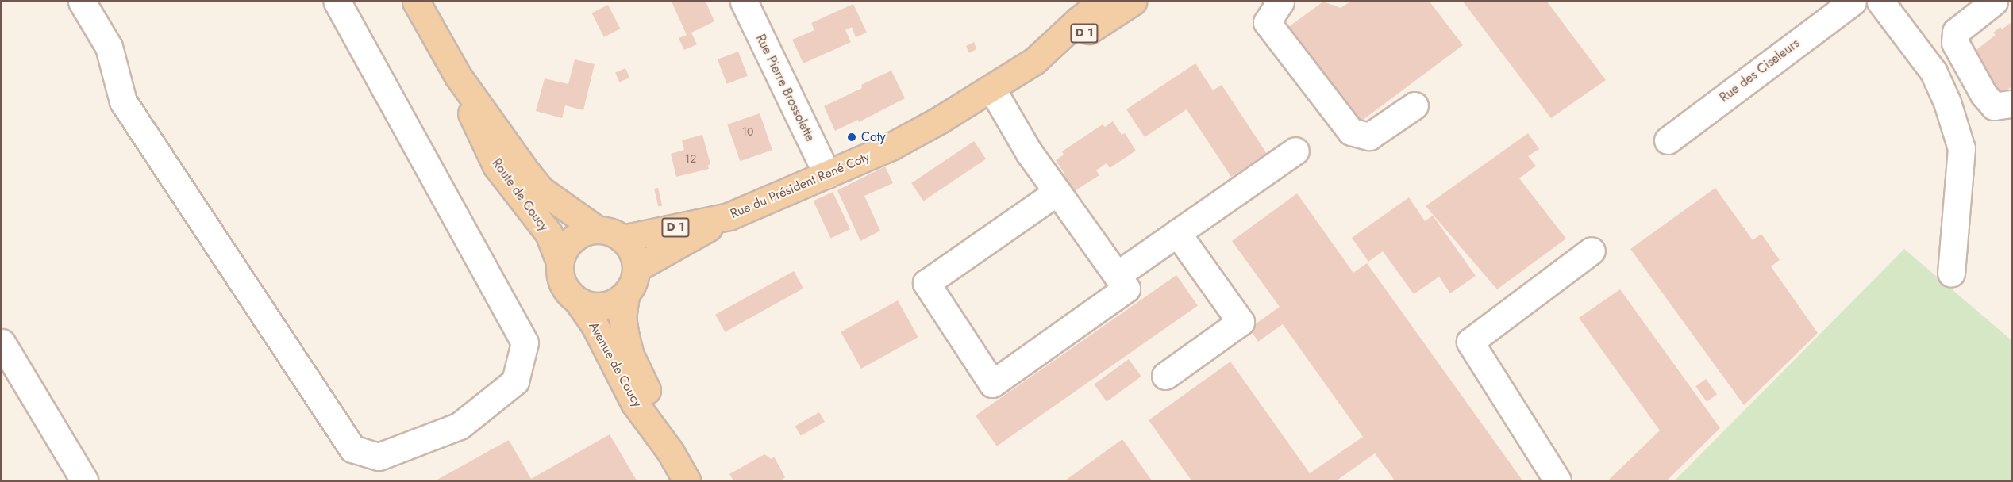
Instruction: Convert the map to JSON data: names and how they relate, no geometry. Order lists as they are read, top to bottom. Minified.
{"streets":{"main road":["D 1","Rue du Président René Coty","Route de Coucy","Avenue de Coucy"],"street":["Rue des Ciseleurs","Rue Pierre Brossolette"]},"crossings":[["D 1","Rue du Président René Coty"],["D 1","Route de Coucy"],["D 1","Avenue de Coucy"],["Rue Pierre Brossolette","Rue du Président René Coty"],["Rue du Président René Coty","Route de Coucy"],["Rue du Président René Coty","Avenue de Coucy"],["Route de Coucy","Avenue de Coucy"]],"places":["Coty"],"house_numbers":["10","12"]}
